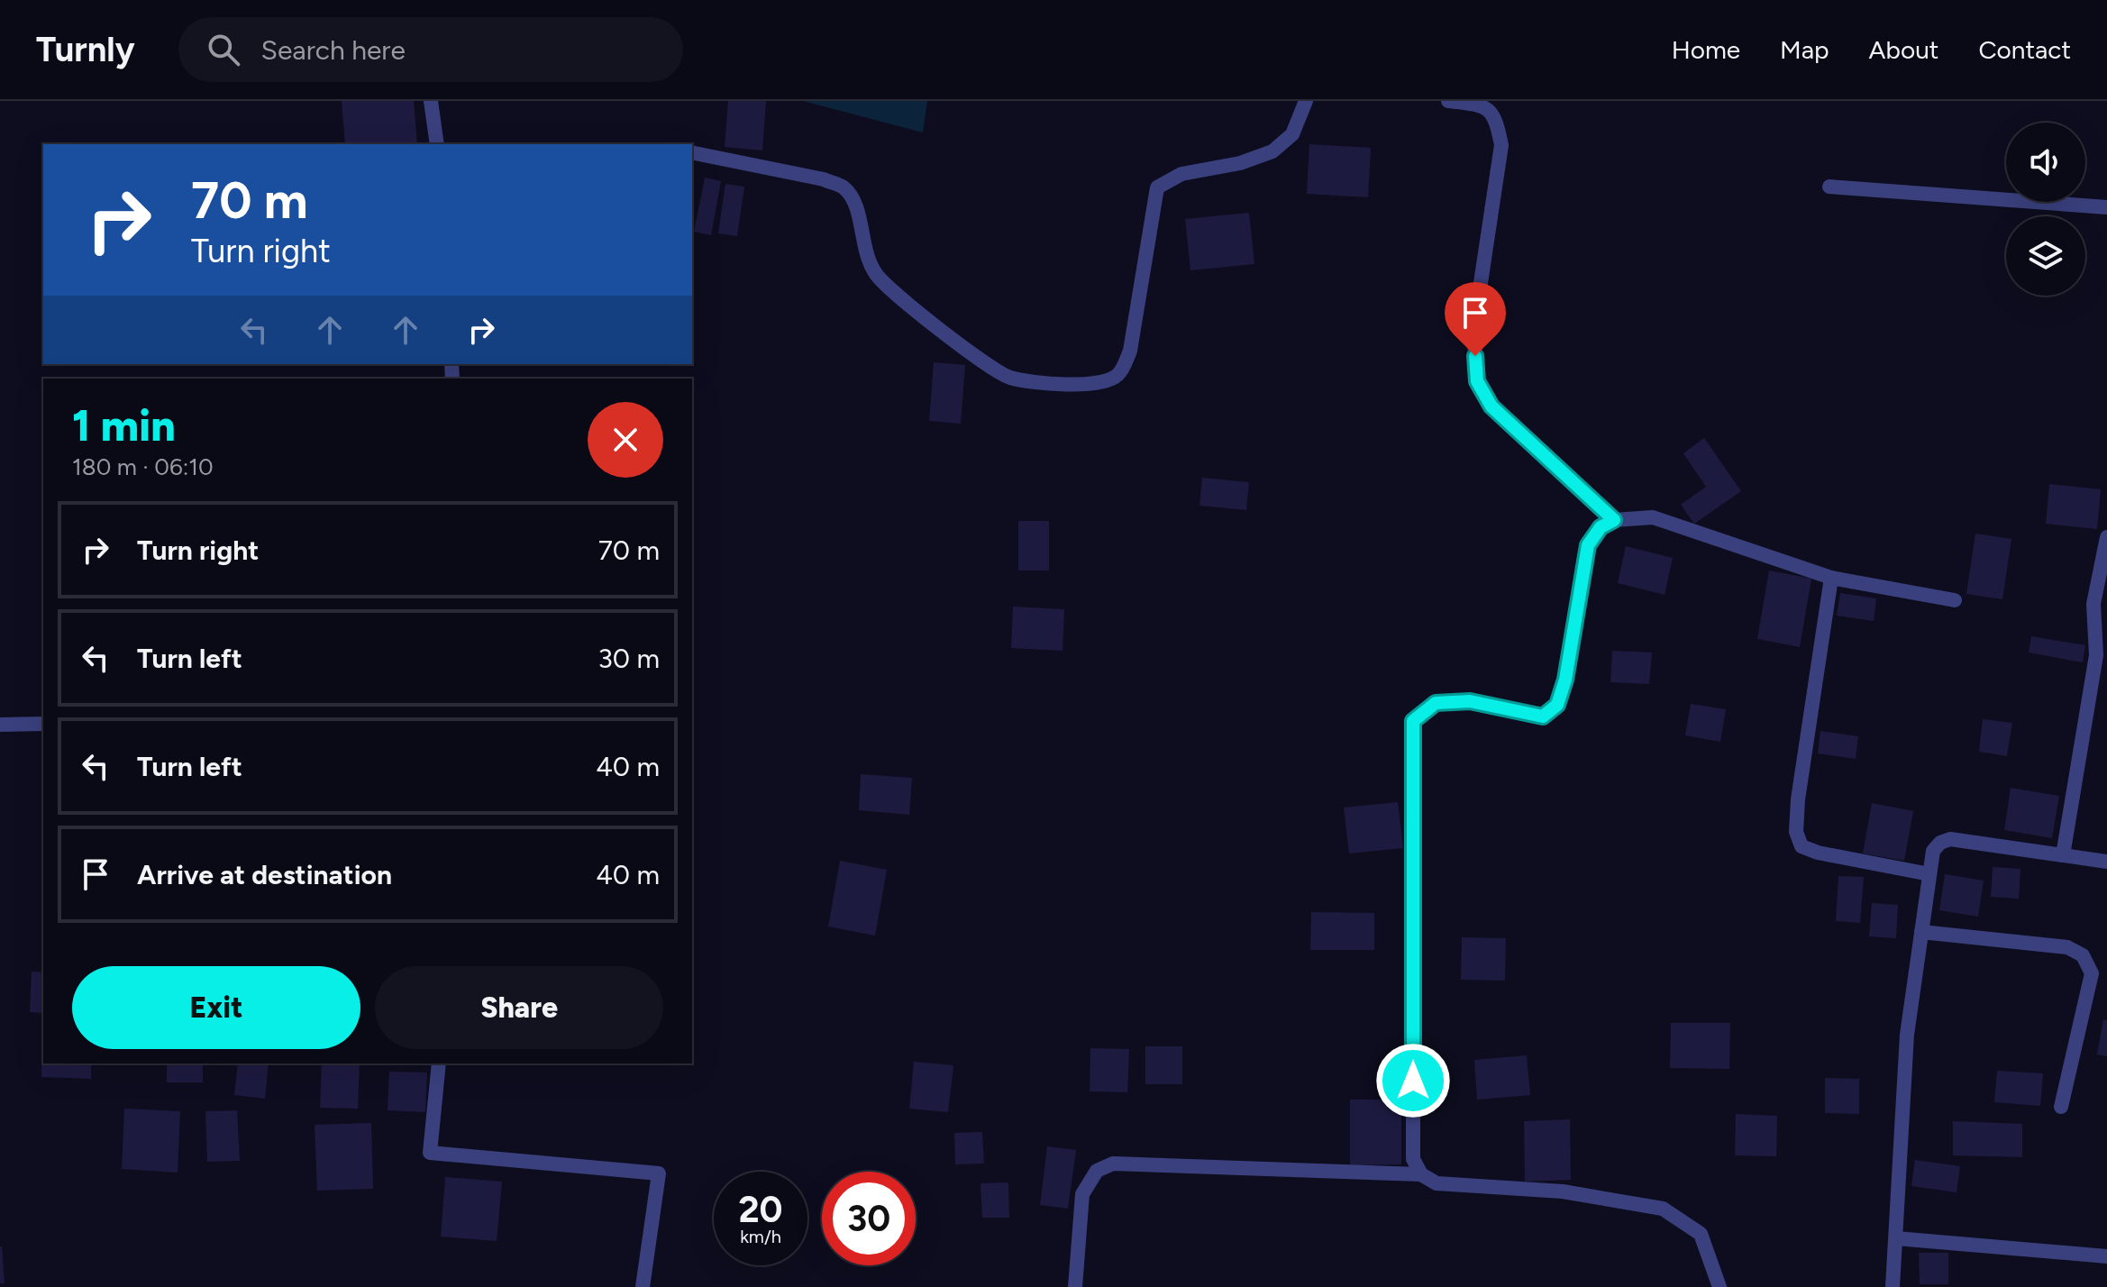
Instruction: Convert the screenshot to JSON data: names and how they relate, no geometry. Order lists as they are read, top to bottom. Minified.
{"page":{"header":"Turnly","search":"Search here","nav":["Home","Map","About","Contact"],"turn":["70 m","Turn right"],"heading":["1 min","180 m · 06:10"],"list":[{"name":"Turn right","value":"70 m"},{"name":"Turn left","value":"30 m"},{"name":"Turn left","value":"40 m"},{"name":"Arrive at destination","value":"40 m"}],"buttons":["Exit","Share"],"speed":"20 km/h","limit":"30"}}
